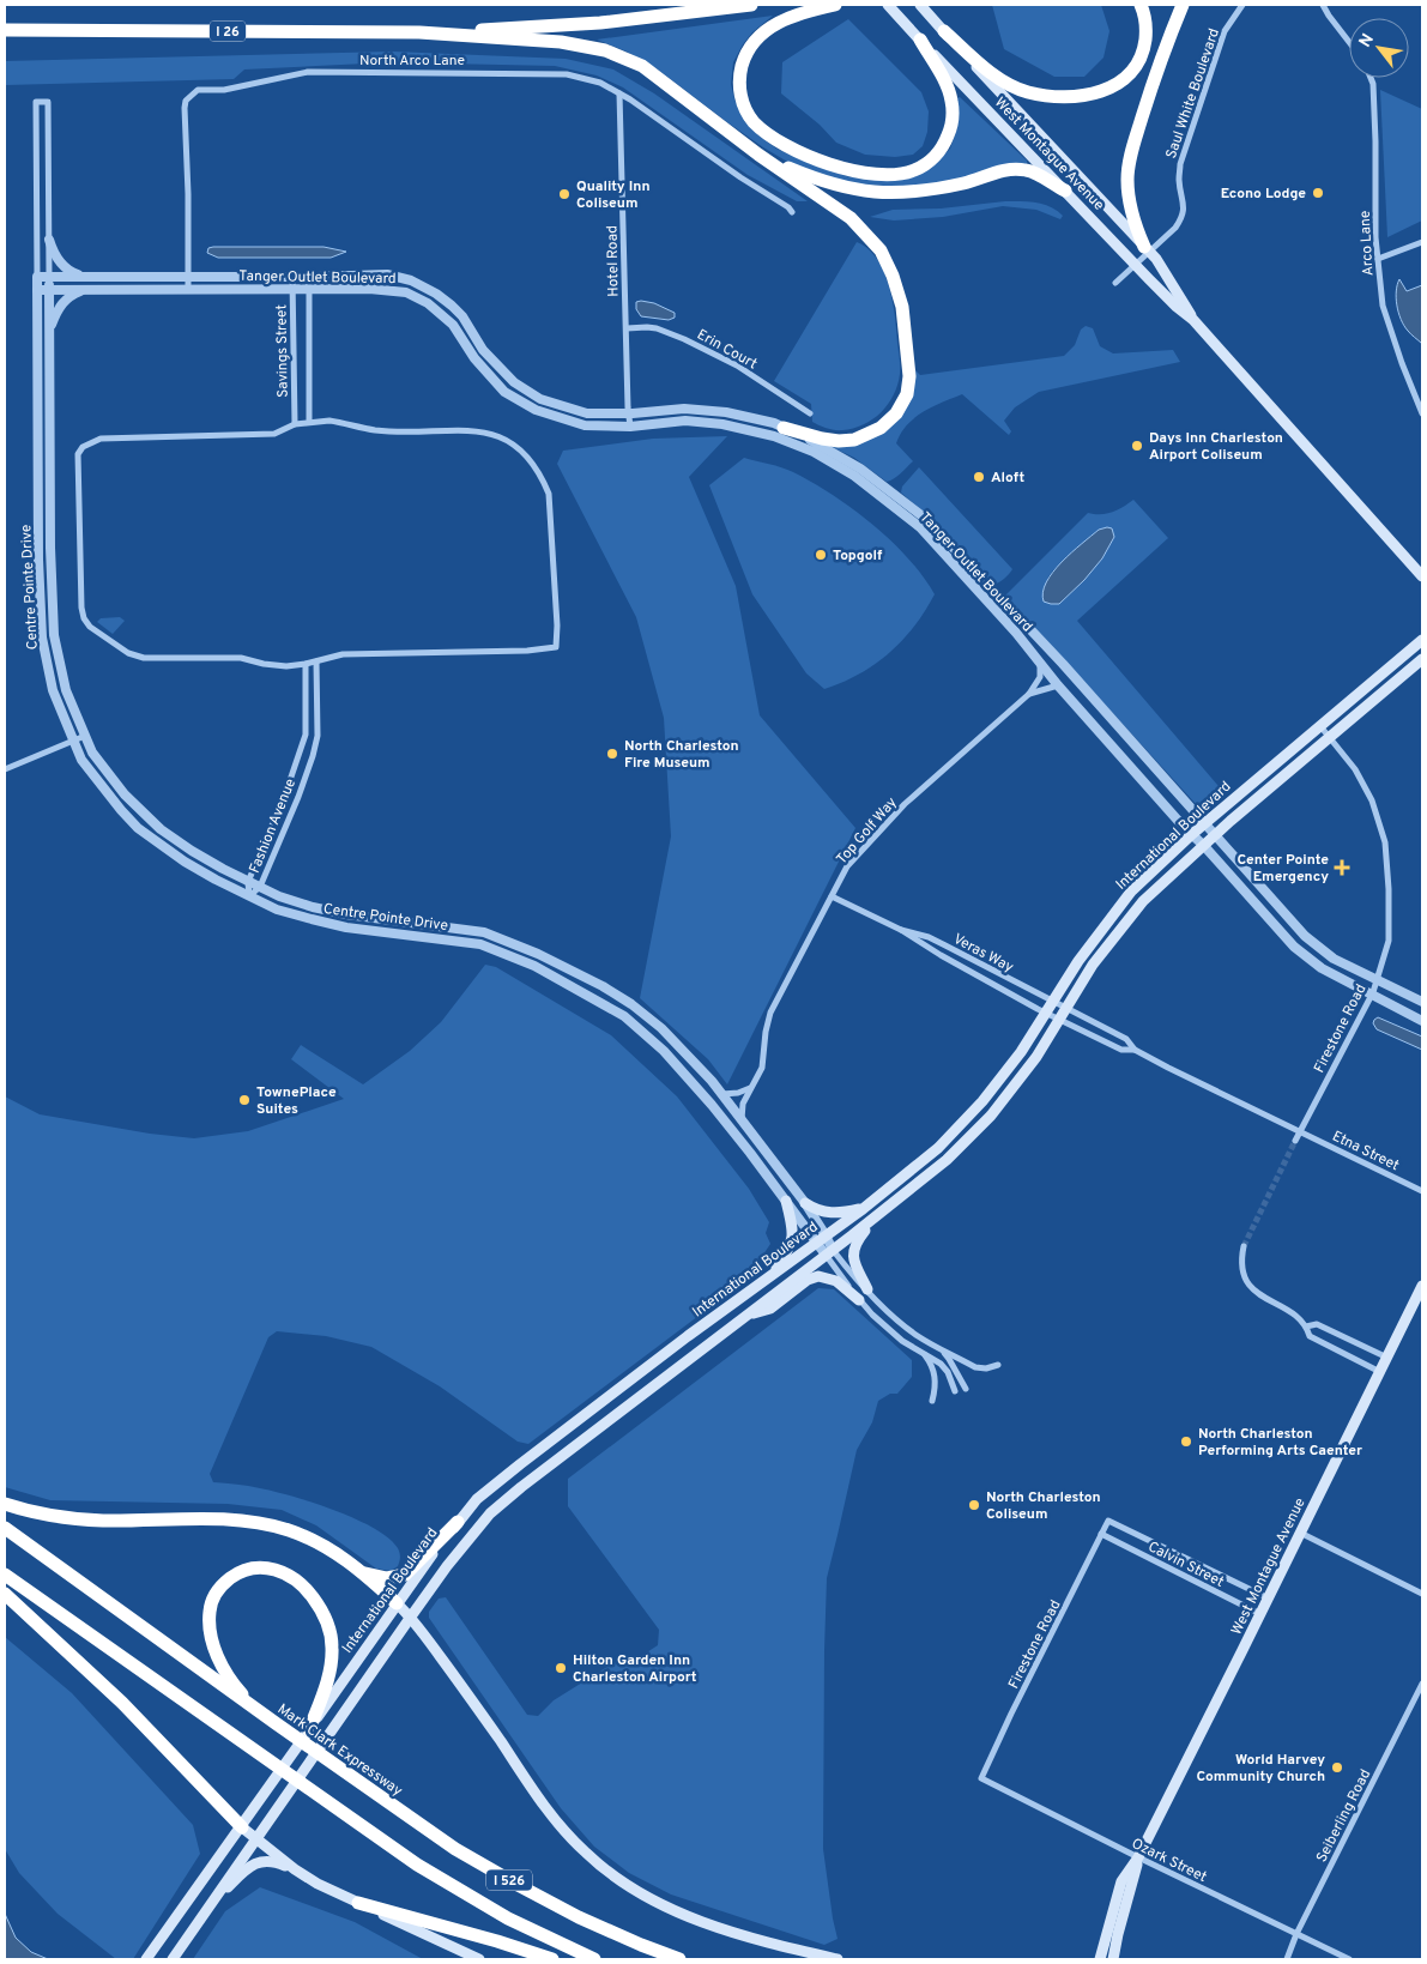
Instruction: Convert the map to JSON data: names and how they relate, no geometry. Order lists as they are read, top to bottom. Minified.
{"streets":{"highway":["I 26","Mark Clark Expressway","I 526"],"main road":["West Montague Avenue","International Boulevard"],"street":["North Arco Lane","Saul White Boulevard","Arco Lane","Hotel Road","Tanger Outlet Boulevard","Erin Court","Savings Street","Centre Pointe Drive","Fashion Avenue","Top Golf Way","Veras Way","Firestone Road","Etna Street","Calvin Street","Seiberling Road","Ozark Street"]},"crossings":[["North Arco Lane","Hotel Road"],["North Arco Lane","Tanger Outlet Boulevard"],["Saul White Boulevard","West Montague Avenue"],["West Montague Avenue","Calvin Street"],["West Montague Avenue","Ozark Street"],["Hotel Road","Tanger Outlet Boulevard"],["Hotel Road","Erin Court"],["Tanger Outlet Boulevard","Savings Street"],["Tanger Outlet Boulevard","Centre Pointe Drive"],["Tanger Outlet Boulevard","Top Golf Way"],["Tanger Outlet Boulevard","International Boulevard"],["Tanger Outlet Boulevard","Firestone Road"],["Centre Pointe Drive","Fashion Avenue"],["Centre Pointe Drive","Top Golf Way"],["Centre Pointe Drive","International Boulevard"],["Top Golf Way","Veras Way"],["International Boulevard","Veras Way"],["International Boulevard","Firestone Road"],["Veras Way","Etna Street"],["Firestone Road","Etna Street"],["Firestone Road","Calvin Street"],["Firestone Road","Ozark Street"],["Seiberling Road","Ozark Street"]],"places":{"other":["Econo Lodge","Quality Inn Coliseum","Days Inn Charleston Airport Coliseum","Aloft","Topgolf","North Charleston Fire Museum","TownePlace Suites","North Charleston Performing Arts Caenter","North Charleston Coliseum","Hilton Garden Inn Charleston Airport","World Harvey Community Church"],"health":["Center Pointe Emergency"]},"north":"top left"}
